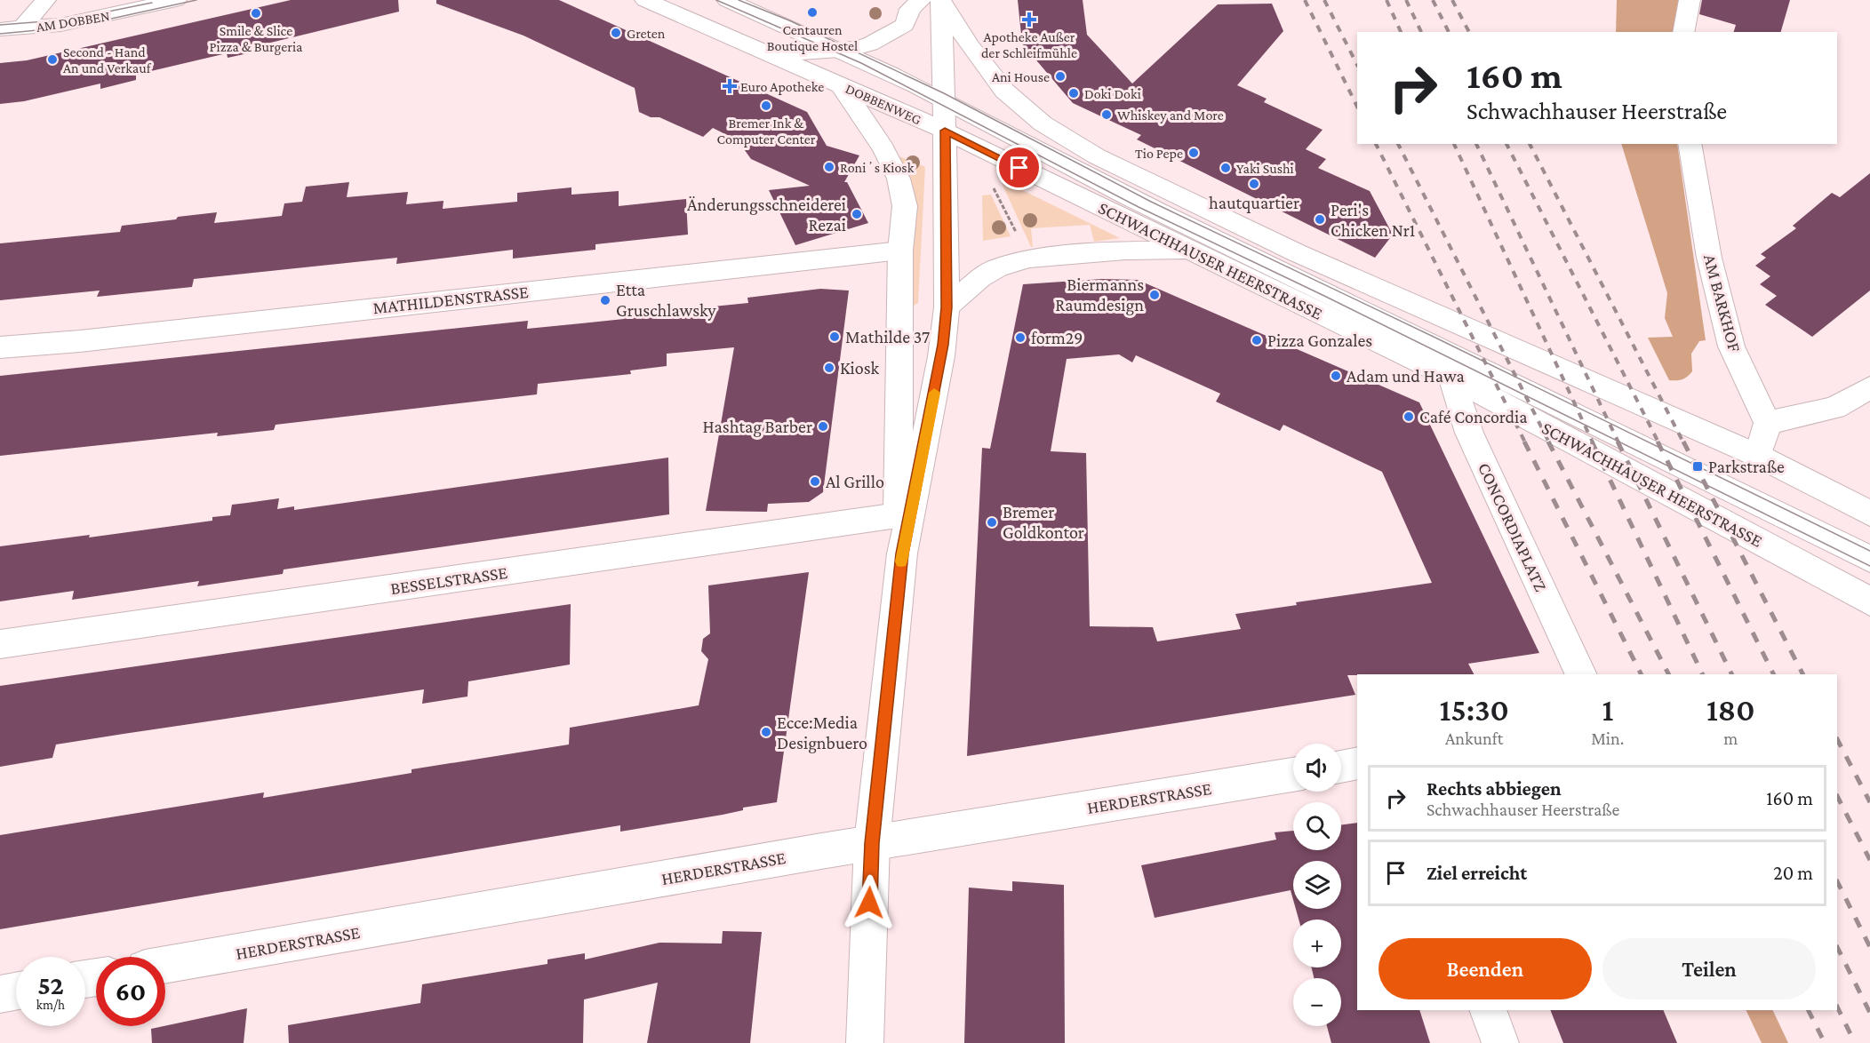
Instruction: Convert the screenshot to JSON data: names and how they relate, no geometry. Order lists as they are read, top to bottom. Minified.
{"streets":{"main road":["AM DOBBEN","DOBBENWEG","SCHWACHHAUSER HEERSTRASSE","MATHILDENSTRASSE","AM BARKHOF","CONCORDIAPLATZ","BESSELSTRASSE","HERDERSTRASSE"]},"crossings":[["DOBBENWEG","SCHWACHHAUSER HEERSTRASSE"],["SCHWACHHAUSER HEERSTRASSE","CONCORDIAPLATZ"]],"places":{"other":["Centauren Boutique Hostel","Smile & Slice Pizza & Burgeria","Greten","Second - Hand An und Verkauf","Ani House","Doki Doki","Bremer Ink & Computer Center","Whiskey and More","Tio Pepe","Roniʼs Kiosk","Yaki Sushi","hautquartier","Änderungsschneiderei Rezai","Peri's Chicken Nr1","Biermanns Raumdesign","Etta Gruschlawsky","Mathilde 37","form29","Pizza Gonzales","Kiosk","Adam und Hawa","Café Concordia","Hashtag Barber","Al Grillo","Bremer Goldkontor","Ecce:Media Designbuero"],"health":["Apotheke Außer der Schleifmühle","Euro Apotheke"],"transit":["Parkstraße"]},"page":{"turn":["160 m","Schwachhauser Heerstraße"],"eta":["15:30","Ankunft","1","Min.","180","m"],"map_buttons":["+","−"],"list":[{"name":"Rechts abbiegen","note":"Schwachhauser Heerstraße","value":"160 m"},{"name":"Ziel erreicht","value":"20 m"}],"buttons":["Beenden","Teilen"],"speed":"52 km/h","limit":"60"}}
